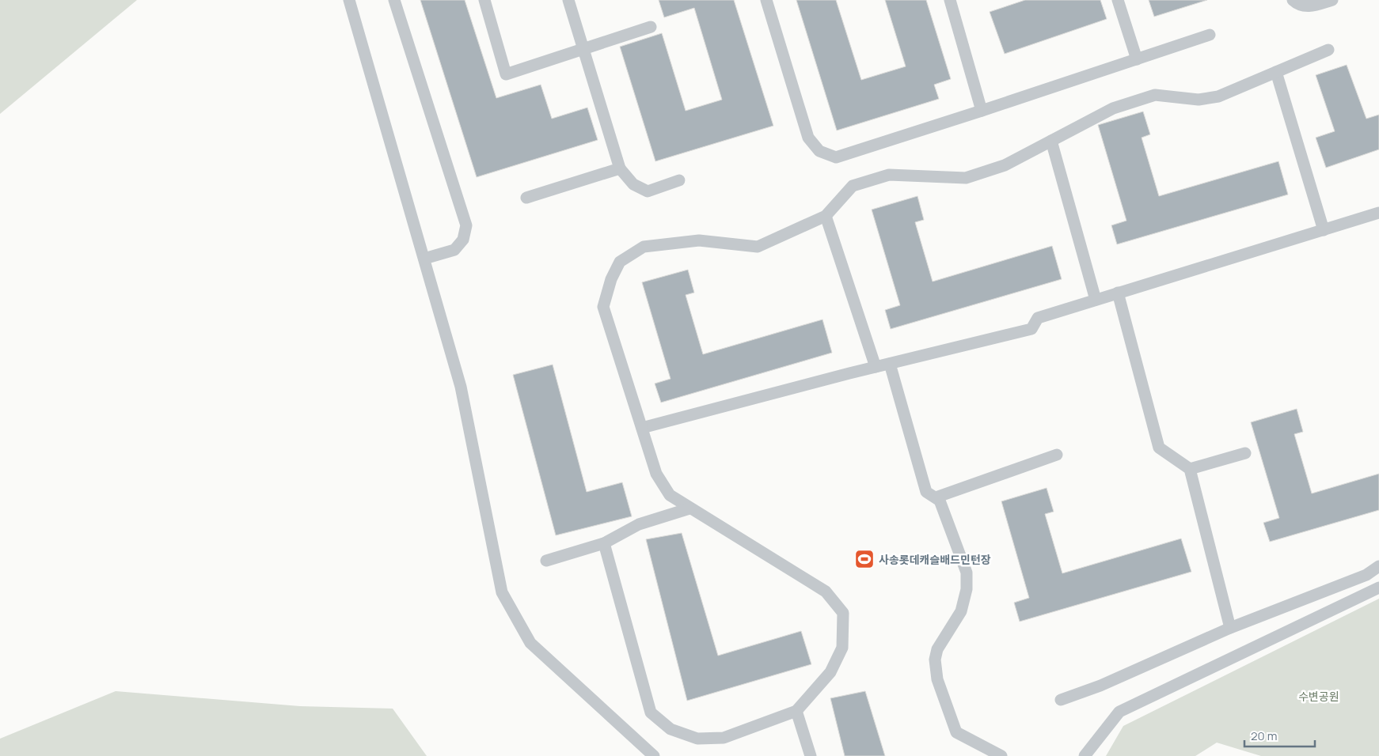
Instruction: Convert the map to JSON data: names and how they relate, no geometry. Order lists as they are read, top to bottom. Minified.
{"parks":["수변공원"],"places":{"sports":["사송롯데캐슬배드민턴장"]},"scale_bar":"20 m"}
